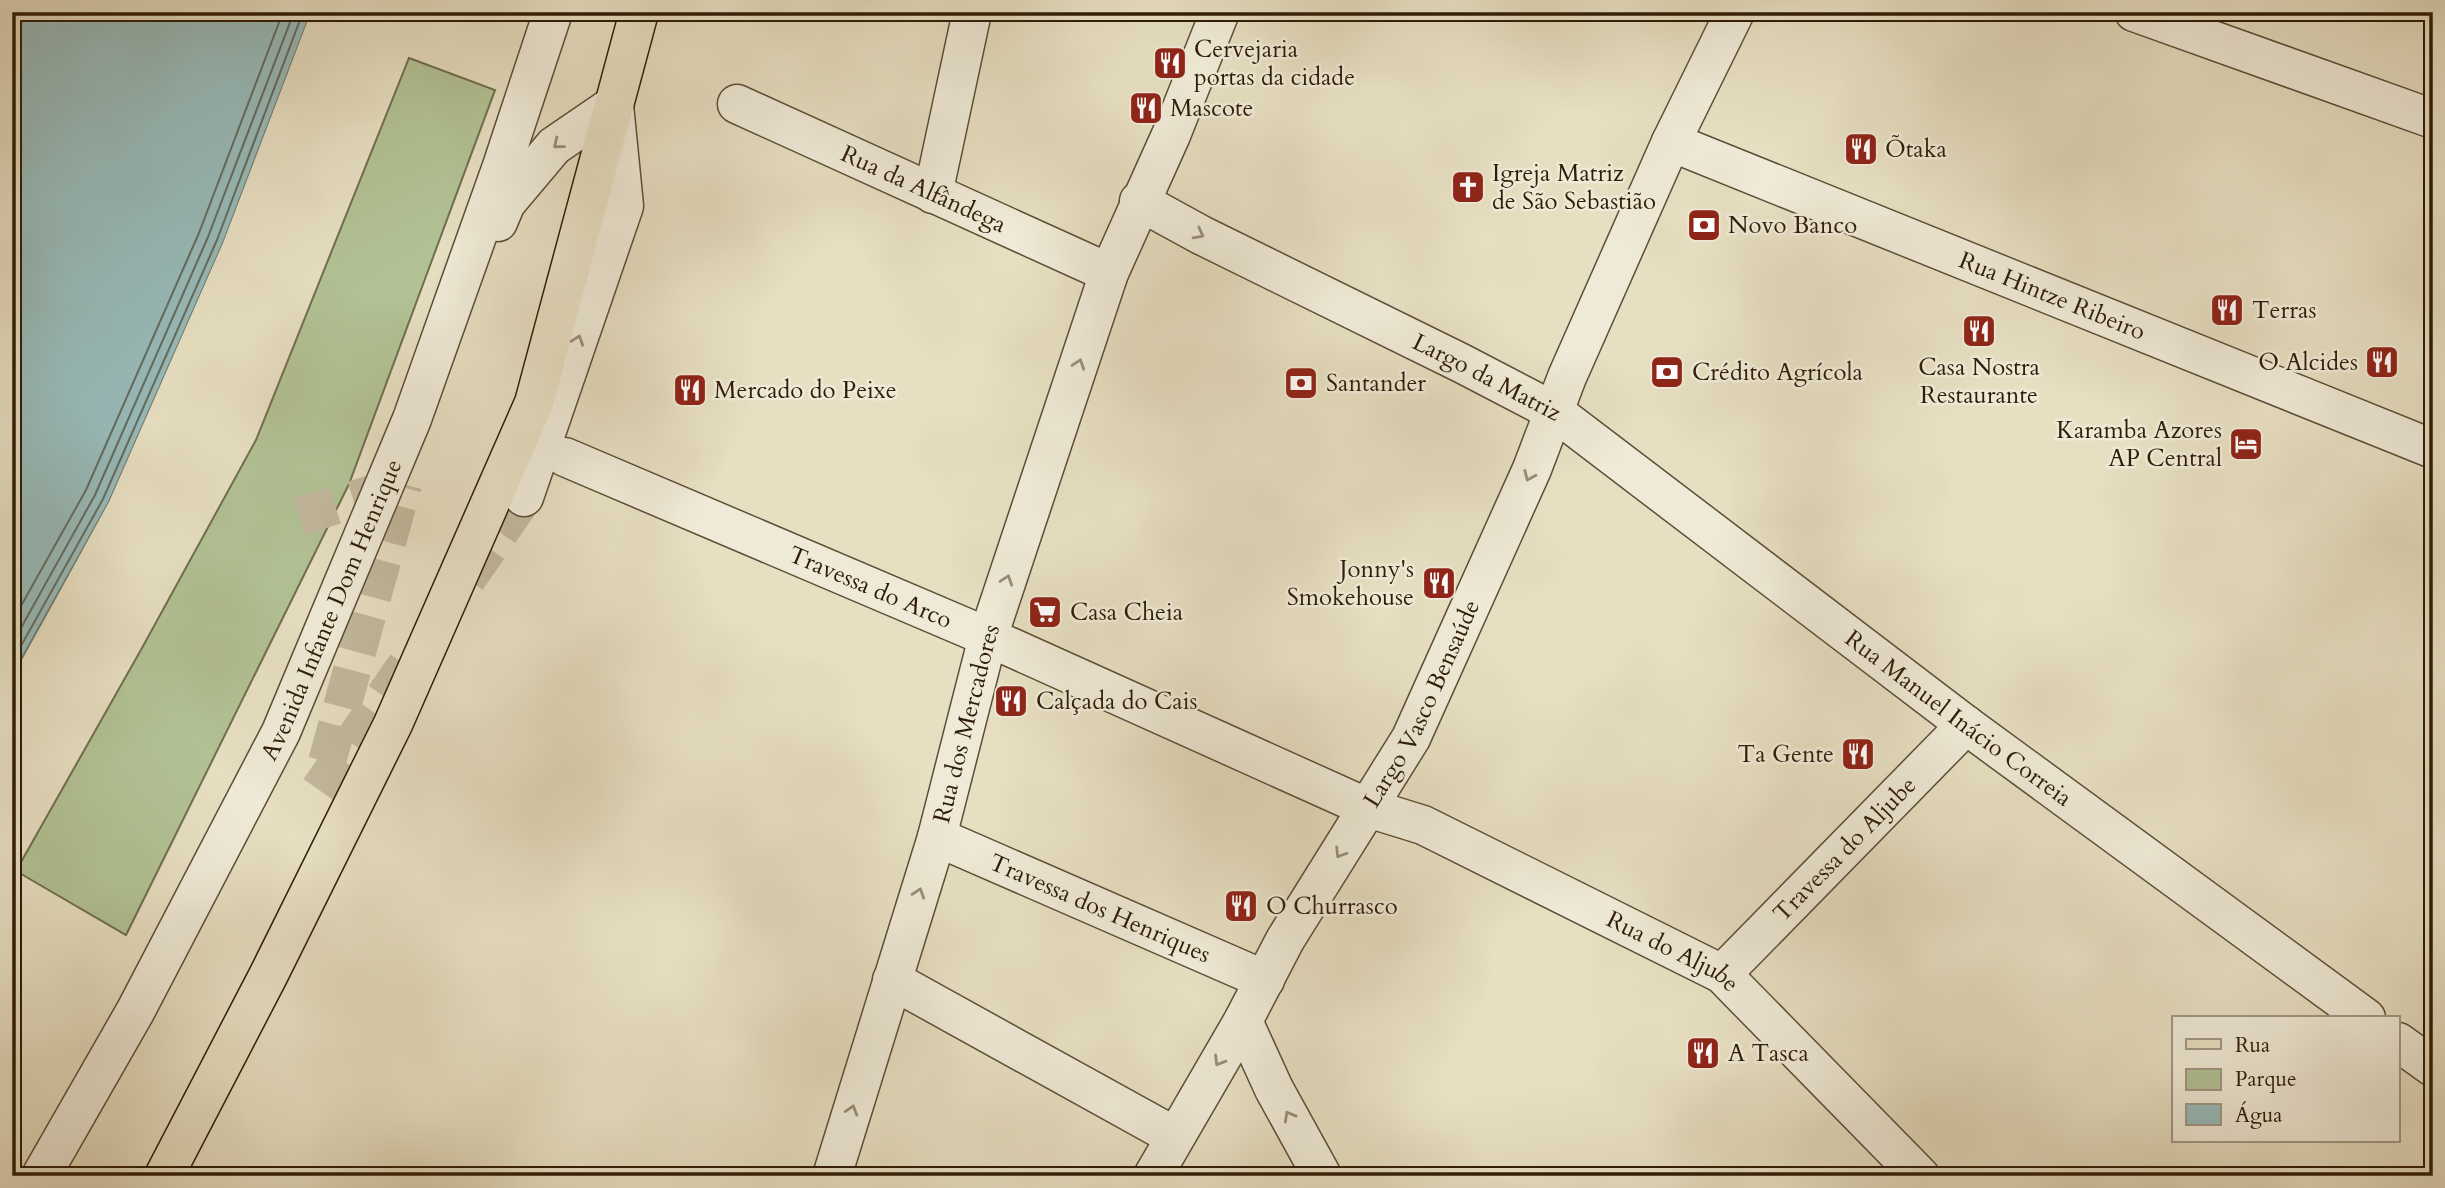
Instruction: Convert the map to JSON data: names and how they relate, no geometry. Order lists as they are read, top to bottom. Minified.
{"streets":{"street":["Rua da Alfândega","Rua Hintze Ribeiro","Largo da Matriz","Travessa do Arco","Avenida Infante Dom Henrique","Largo Vasco Bensaúde","Rua Manuel Inácio Correia","Rua dos Mercadores","Travessa do Aljube","Travessa dos Henriques","Rua do Aljube"]},"crossings":[["Rua da Alfândega","Rua dos Mercadores"],["Rua Hintze Ribeiro","Largo da Matriz"],["Largo da Matriz","Largo Vasco Bensaúde"],["Largo da Matriz","Rua Manuel Inácio Correia"],["Travessa do Arco","Largo Vasco Bensaúde"],["Travessa do Arco","Rua dos Mercadores"],["Travessa do Arco","Rua do Aljube"],["Largo Vasco Bensaúde","Rua Manuel Inácio Correia"],["Largo Vasco Bensaúde","Travessa dos Henriques"],["Largo Vasco Bensaúde","Rua do Aljube"],["Rua Manuel Inácio Correia","Travessa do Aljube"],["Rua dos Mercadores","Travessa dos Henriques"],["Travessa do Aljube","Rua do Aljube"]],"one_way":["Largo da Matriz","Largo Vasco Bensaúde","Rua dos Mercadores"],"places":{"restaurant":["Cervejaria portas da cidade","Mascote","Õtaka","Terras","Casa Nostra Restaurante","O Alcides","Mercado do Peixe","Jonny's Smokehouse","Calçada do Cais","Ta Gente","O Churrasco","A Tasca"],"church":["Igreja Matriz de São Sebastião"],"bank":["Novo Banco","Crédito Agrícola","Santander"],"hotel":["Karamba Azores AP Central"],"supermarket":["Casa Cheia"]},"legend":["Rua","Parque","Água"]}
